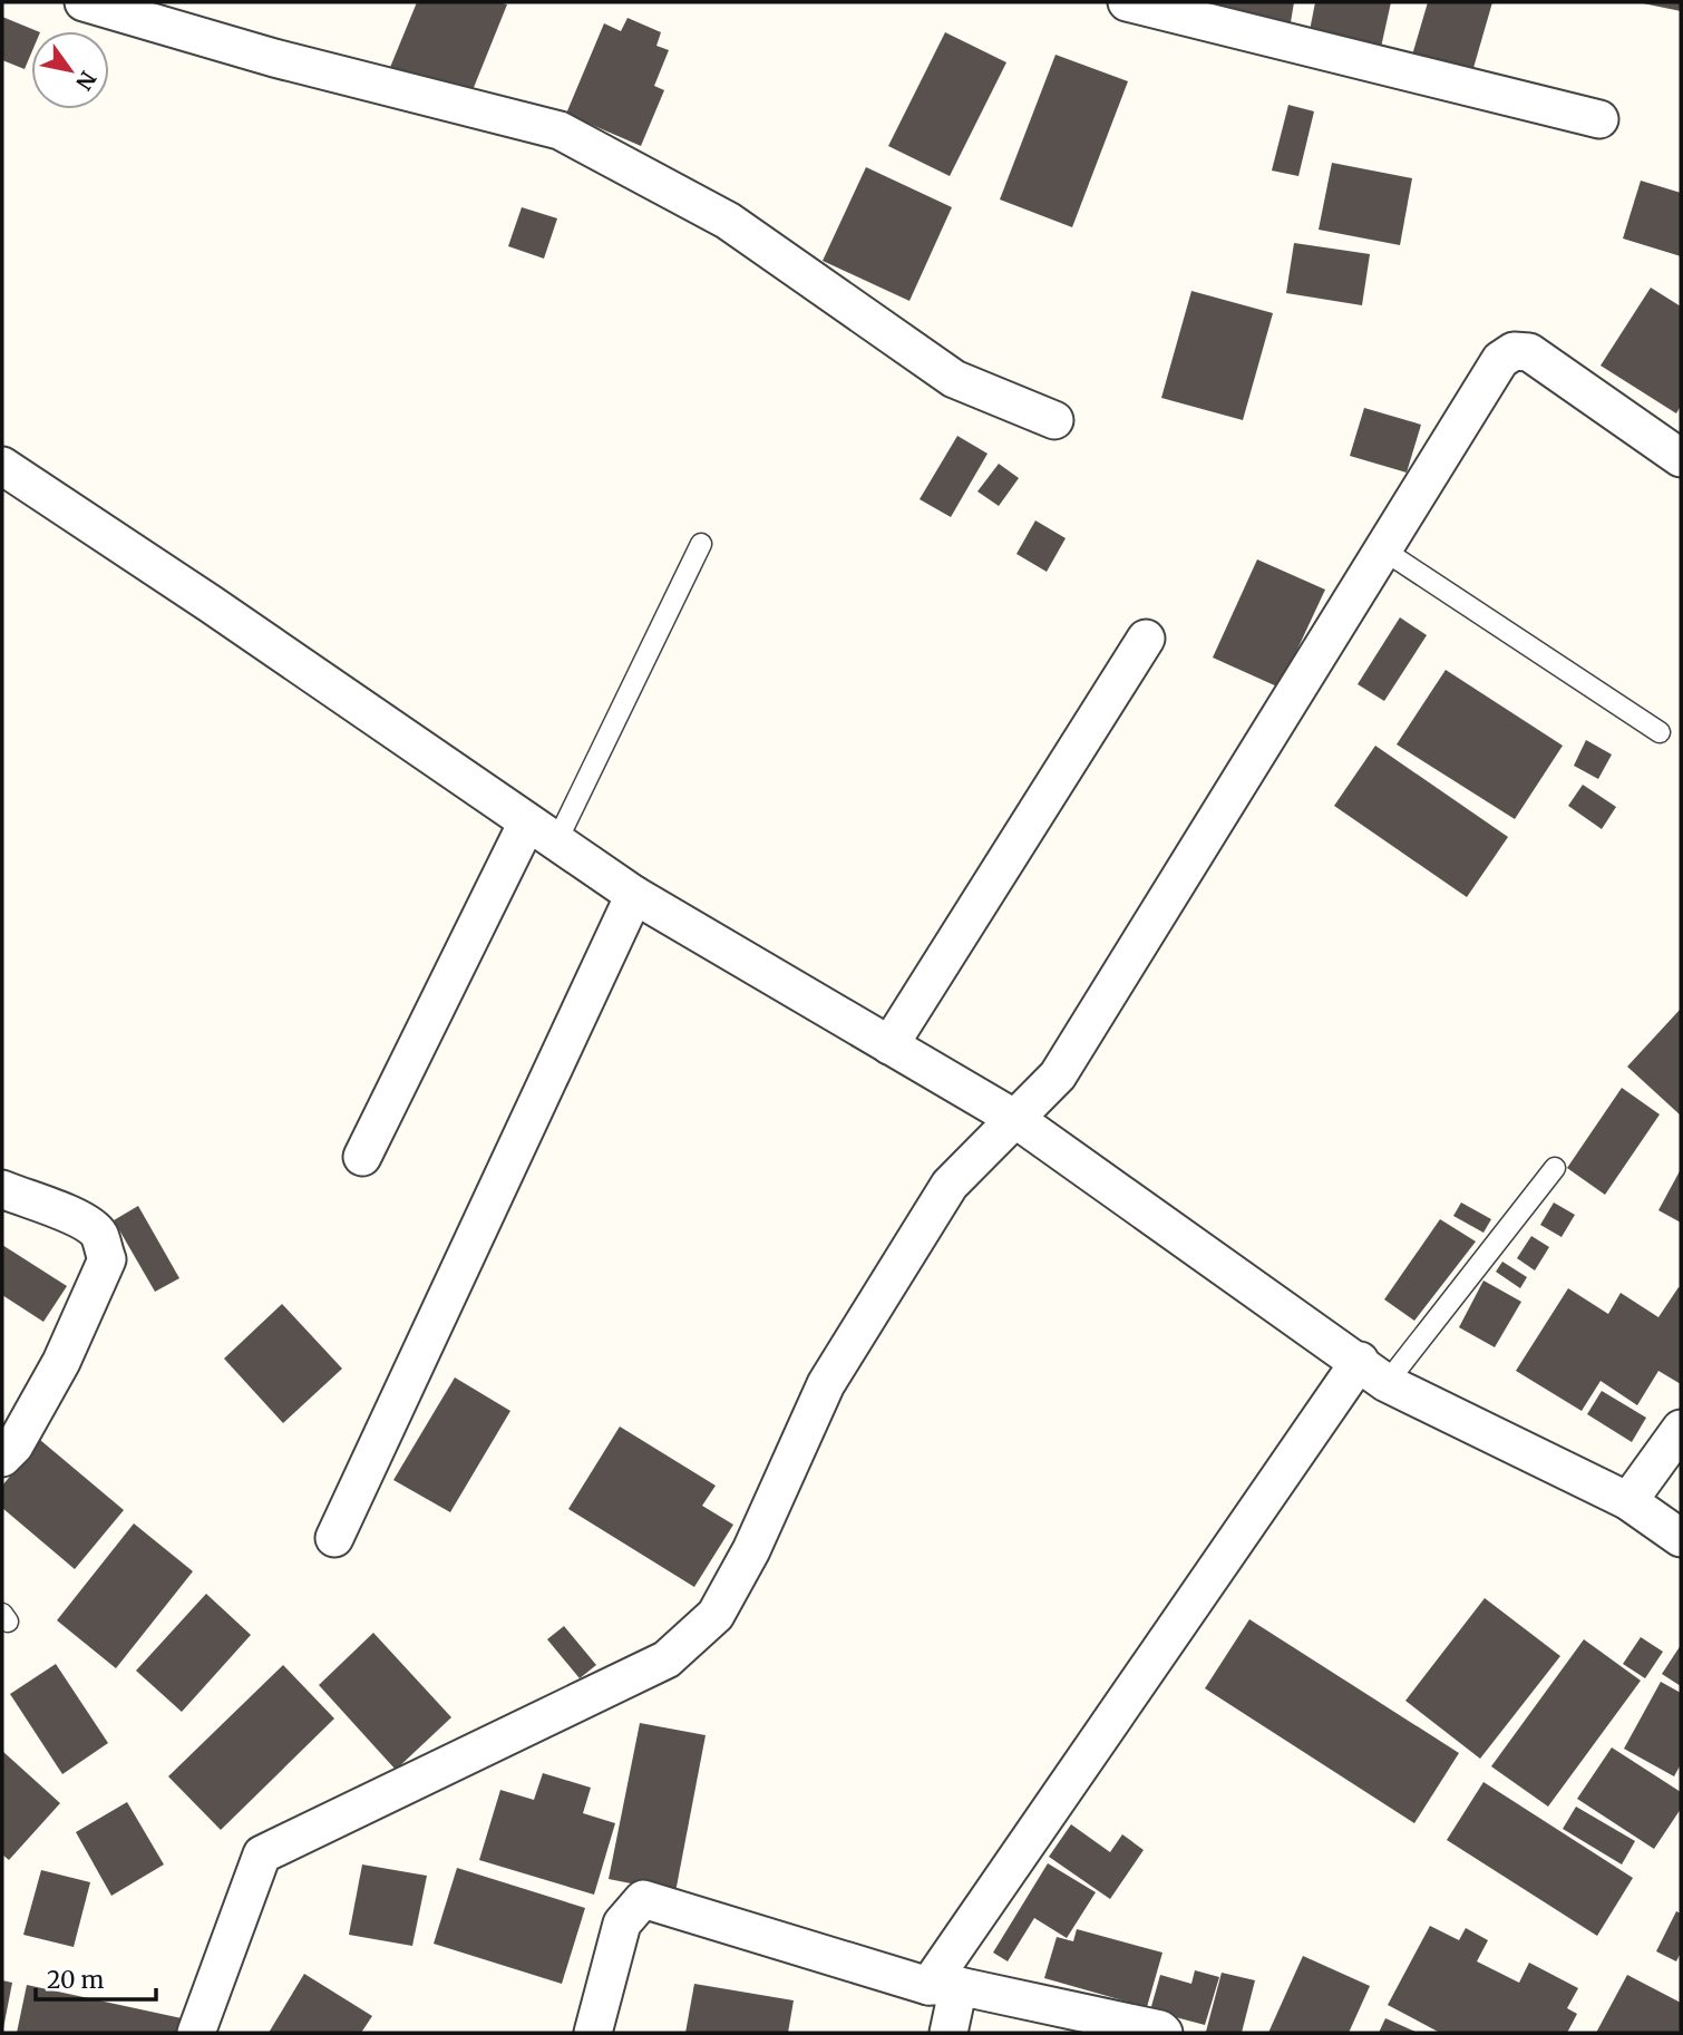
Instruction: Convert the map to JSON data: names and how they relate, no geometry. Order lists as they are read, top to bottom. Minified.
{"scale_bar":"20 m","north":"bottom right"}
